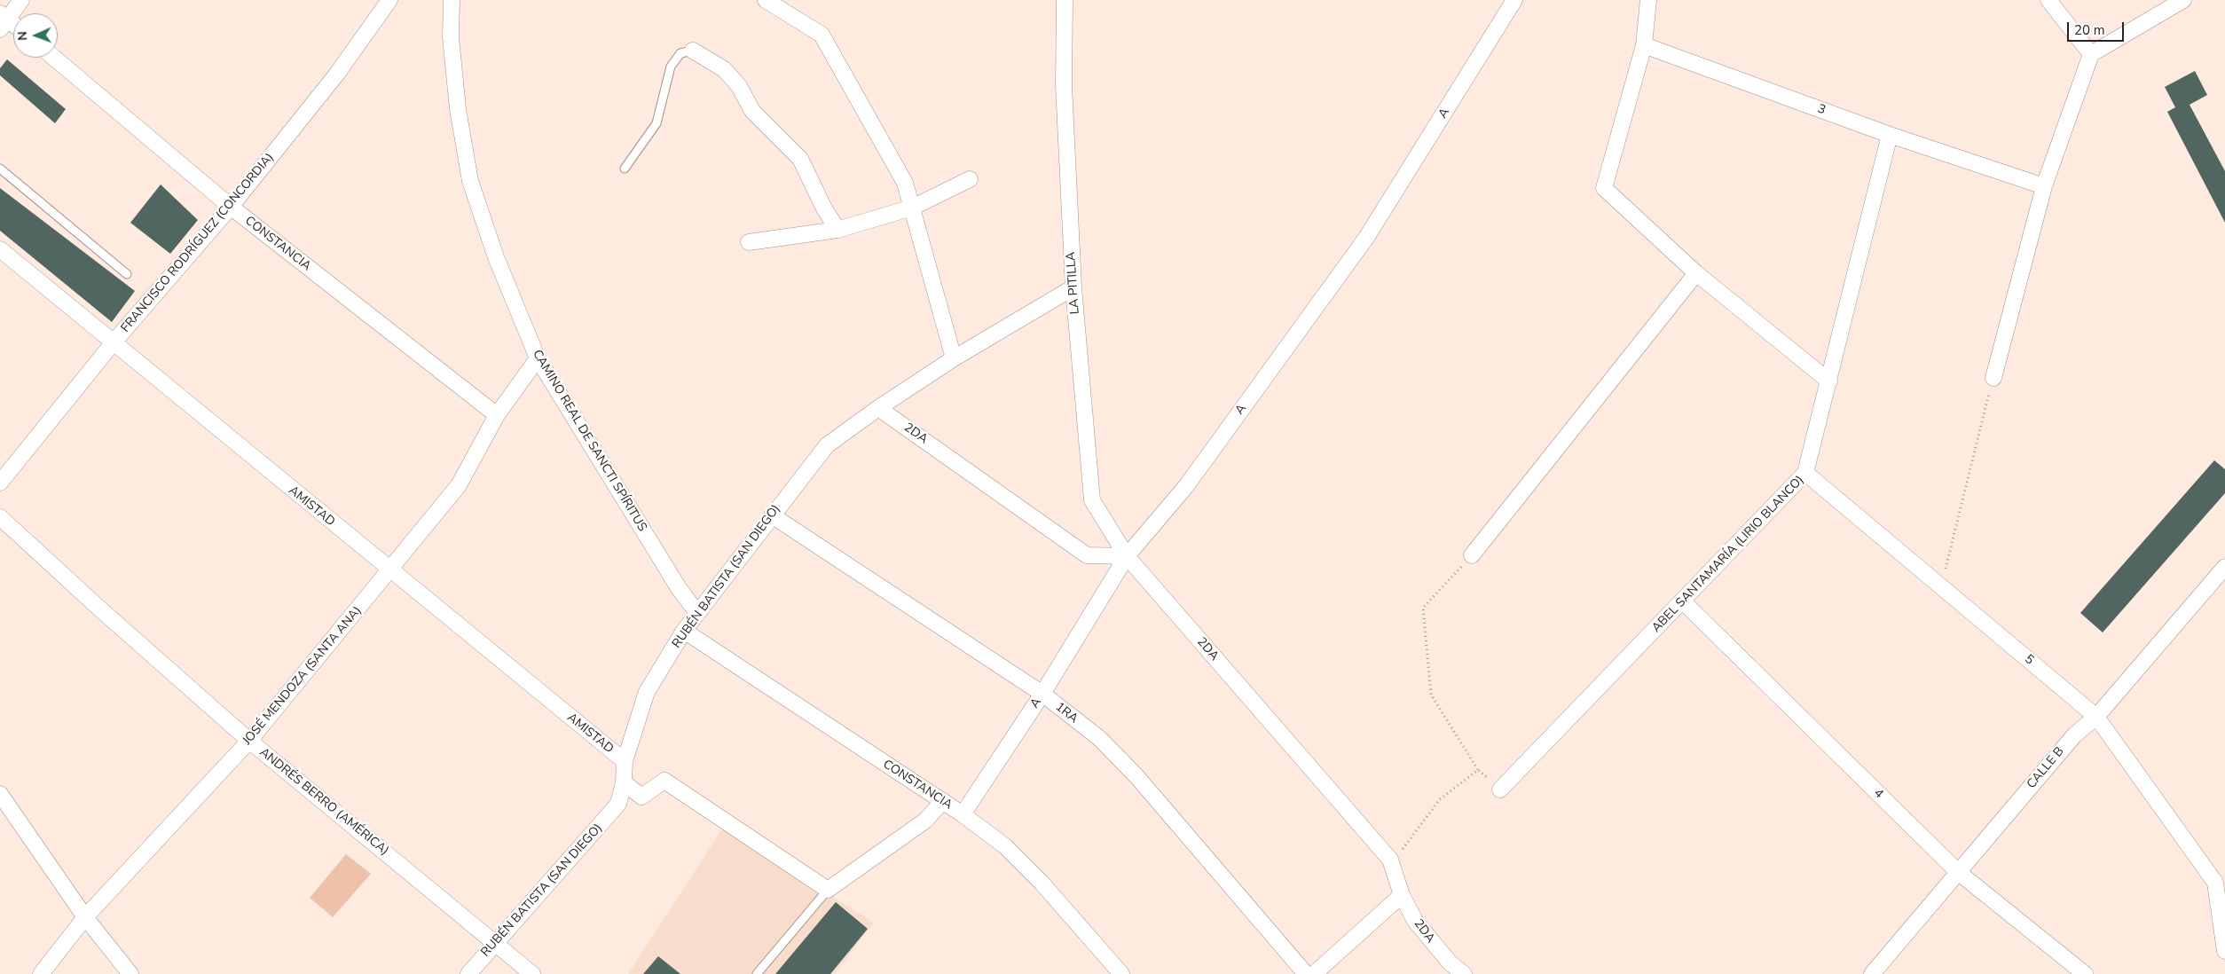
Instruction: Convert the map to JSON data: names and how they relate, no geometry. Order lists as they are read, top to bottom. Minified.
{"streets":{"street":["3","A","FRANCISCO RODRÍGUEZ (CONCORDIA)","CONSTANCIA","LA PITILLA","2DA","CAMINO REAL DE SANCTI SPÍRITUS","AMISTAD","ABEL SANTAMARÍA (LIRIO BLANCO)","RUBÉN BATISTA (SAN DIEGO)","5","JOSÉ MENDOZA (SANTA ANA)","1RA","CALLE B","4","ANDRÉS BERRO (AMÉRICA)"]},"crossings":[["3","ABEL SANTAMARÍA (LIRIO BLANCO)"],["A","CONSTANCIA"],["A","LA PITILLA"],["A","2DA"],["A","1RA"],["FRANCISCO RODRÍGUEZ (CONCORDIA)","CONSTANCIA"],["FRANCISCO RODRÍGUEZ (CONCORDIA)","AMISTAD"],["CONSTANCIA","RUBÉN BATISTA (SAN DIEGO)"],["CONSTANCIA","JOSÉ MENDOZA (SANTA ANA)"],["LA PITILLA","2DA"],["LA PITILLA","RUBÉN BATISTA (SAN DIEGO)"],["2DA","RUBÉN BATISTA (SAN DIEGO)"],["CAMINO REAL DE SANCTI SPÍRITUS","RUBÉN BATISTA (SAN DIEGO)"],["CAMINO REAL DE SANCTI SPÍRITUS","JOSÉ MENDOZA (SANTA ANA)"],["AMISTAD","RUBÉN BATISTA (SAN DIEGO)"],["AMISTAD","JOSÉ MENDOZA (SANTA ANA)"],["ABEL SANTAMARÍA (LIRIO BLANCO)","5"],["ABEL SANTAMARÍA (LIRIO BLANCO)","4"],["RUBÉN BATISTA (SAN DIEGO)","1RA"],["RUBÉN BATISTA (SAN DIEGO)","ANDRÉS BERRO (AMÉRICA)"],["5","CALLE B"],["JOSÉ MENDOZA (SANTA ANA)","ANDRÉS BERRO (AMÉRICA)"],["CALLE B","4"]],"scale_bar":"20 m","north":"left"}
